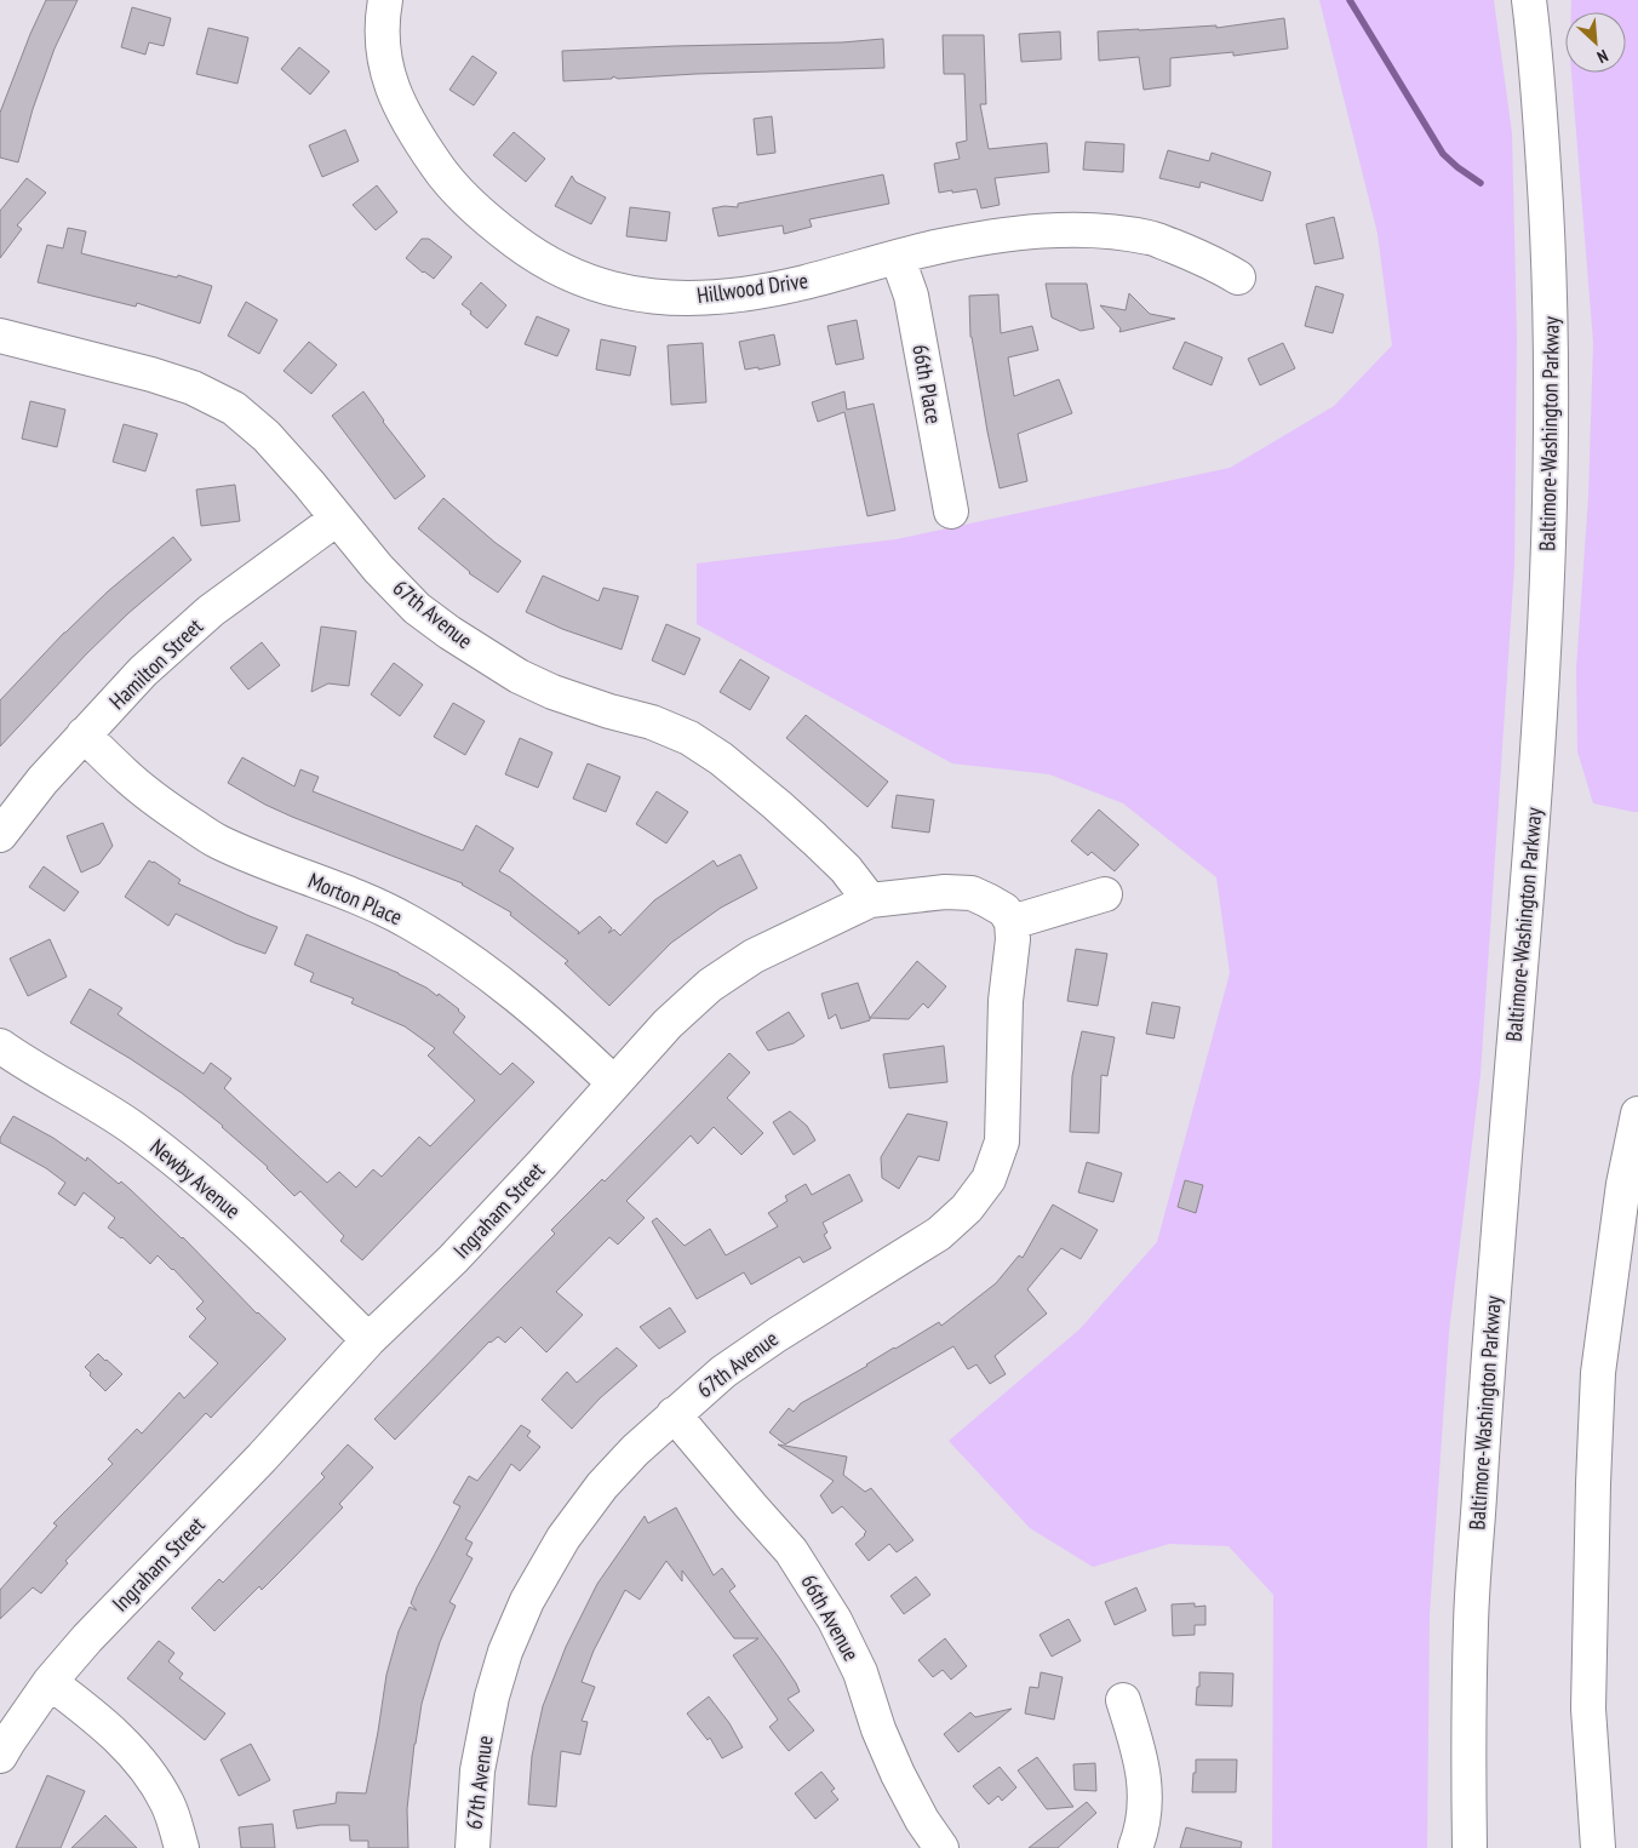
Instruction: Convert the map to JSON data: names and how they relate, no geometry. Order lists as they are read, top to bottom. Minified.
{"streets":{"main road":["Hillwood Drive","66th Place","Baltimore-Washington Parkway","67th Avenue","Hamilton Street","Morton Place","Newby Avenue","Ingraham Street","66th Avenue"]},"crossings":[["Hillwood Drive","66th Place"],["67th Avenue","Hamilton Street"],["67th Avenue","Ingraham Street"],["67th Avenue","66th Avenue"],["Hamilton Street","Morton Place"],["Morton Place","Ingraham Street"],["Newby Avenue","Ingraham Street"]],"north":"bottom right"}
